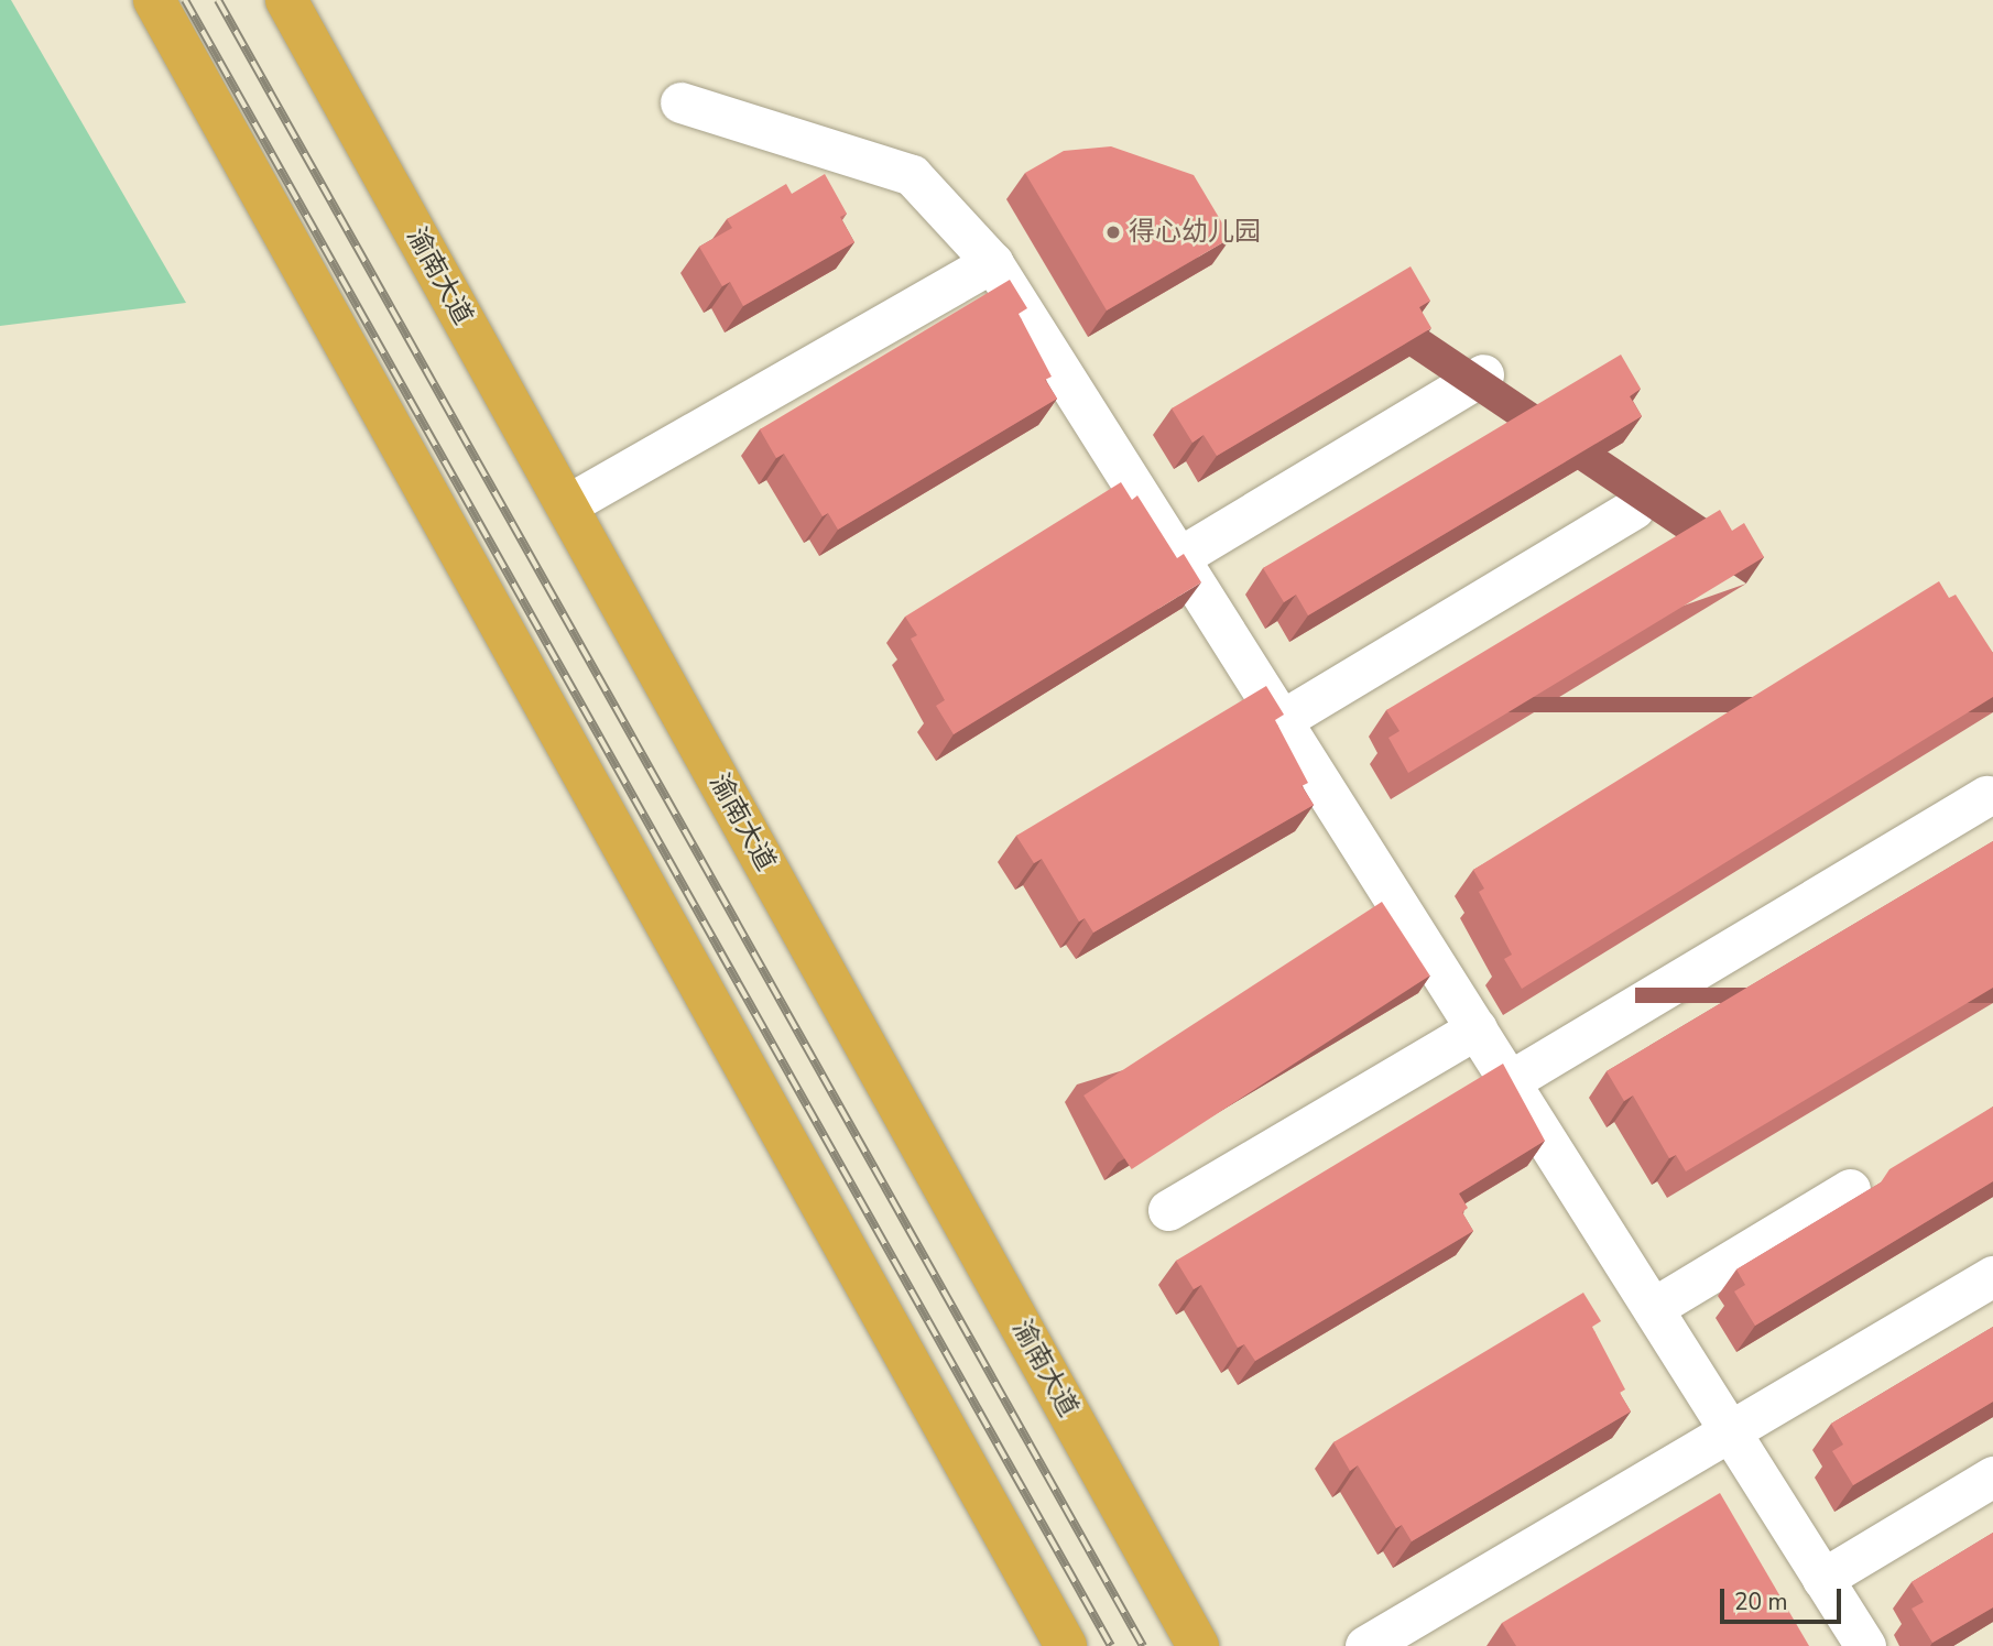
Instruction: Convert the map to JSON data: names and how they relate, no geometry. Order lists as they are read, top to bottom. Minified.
{"streets":{"highway":["渝南大道"]},"places":["得心幼儿园"],"scale_bar":"20 m"}
